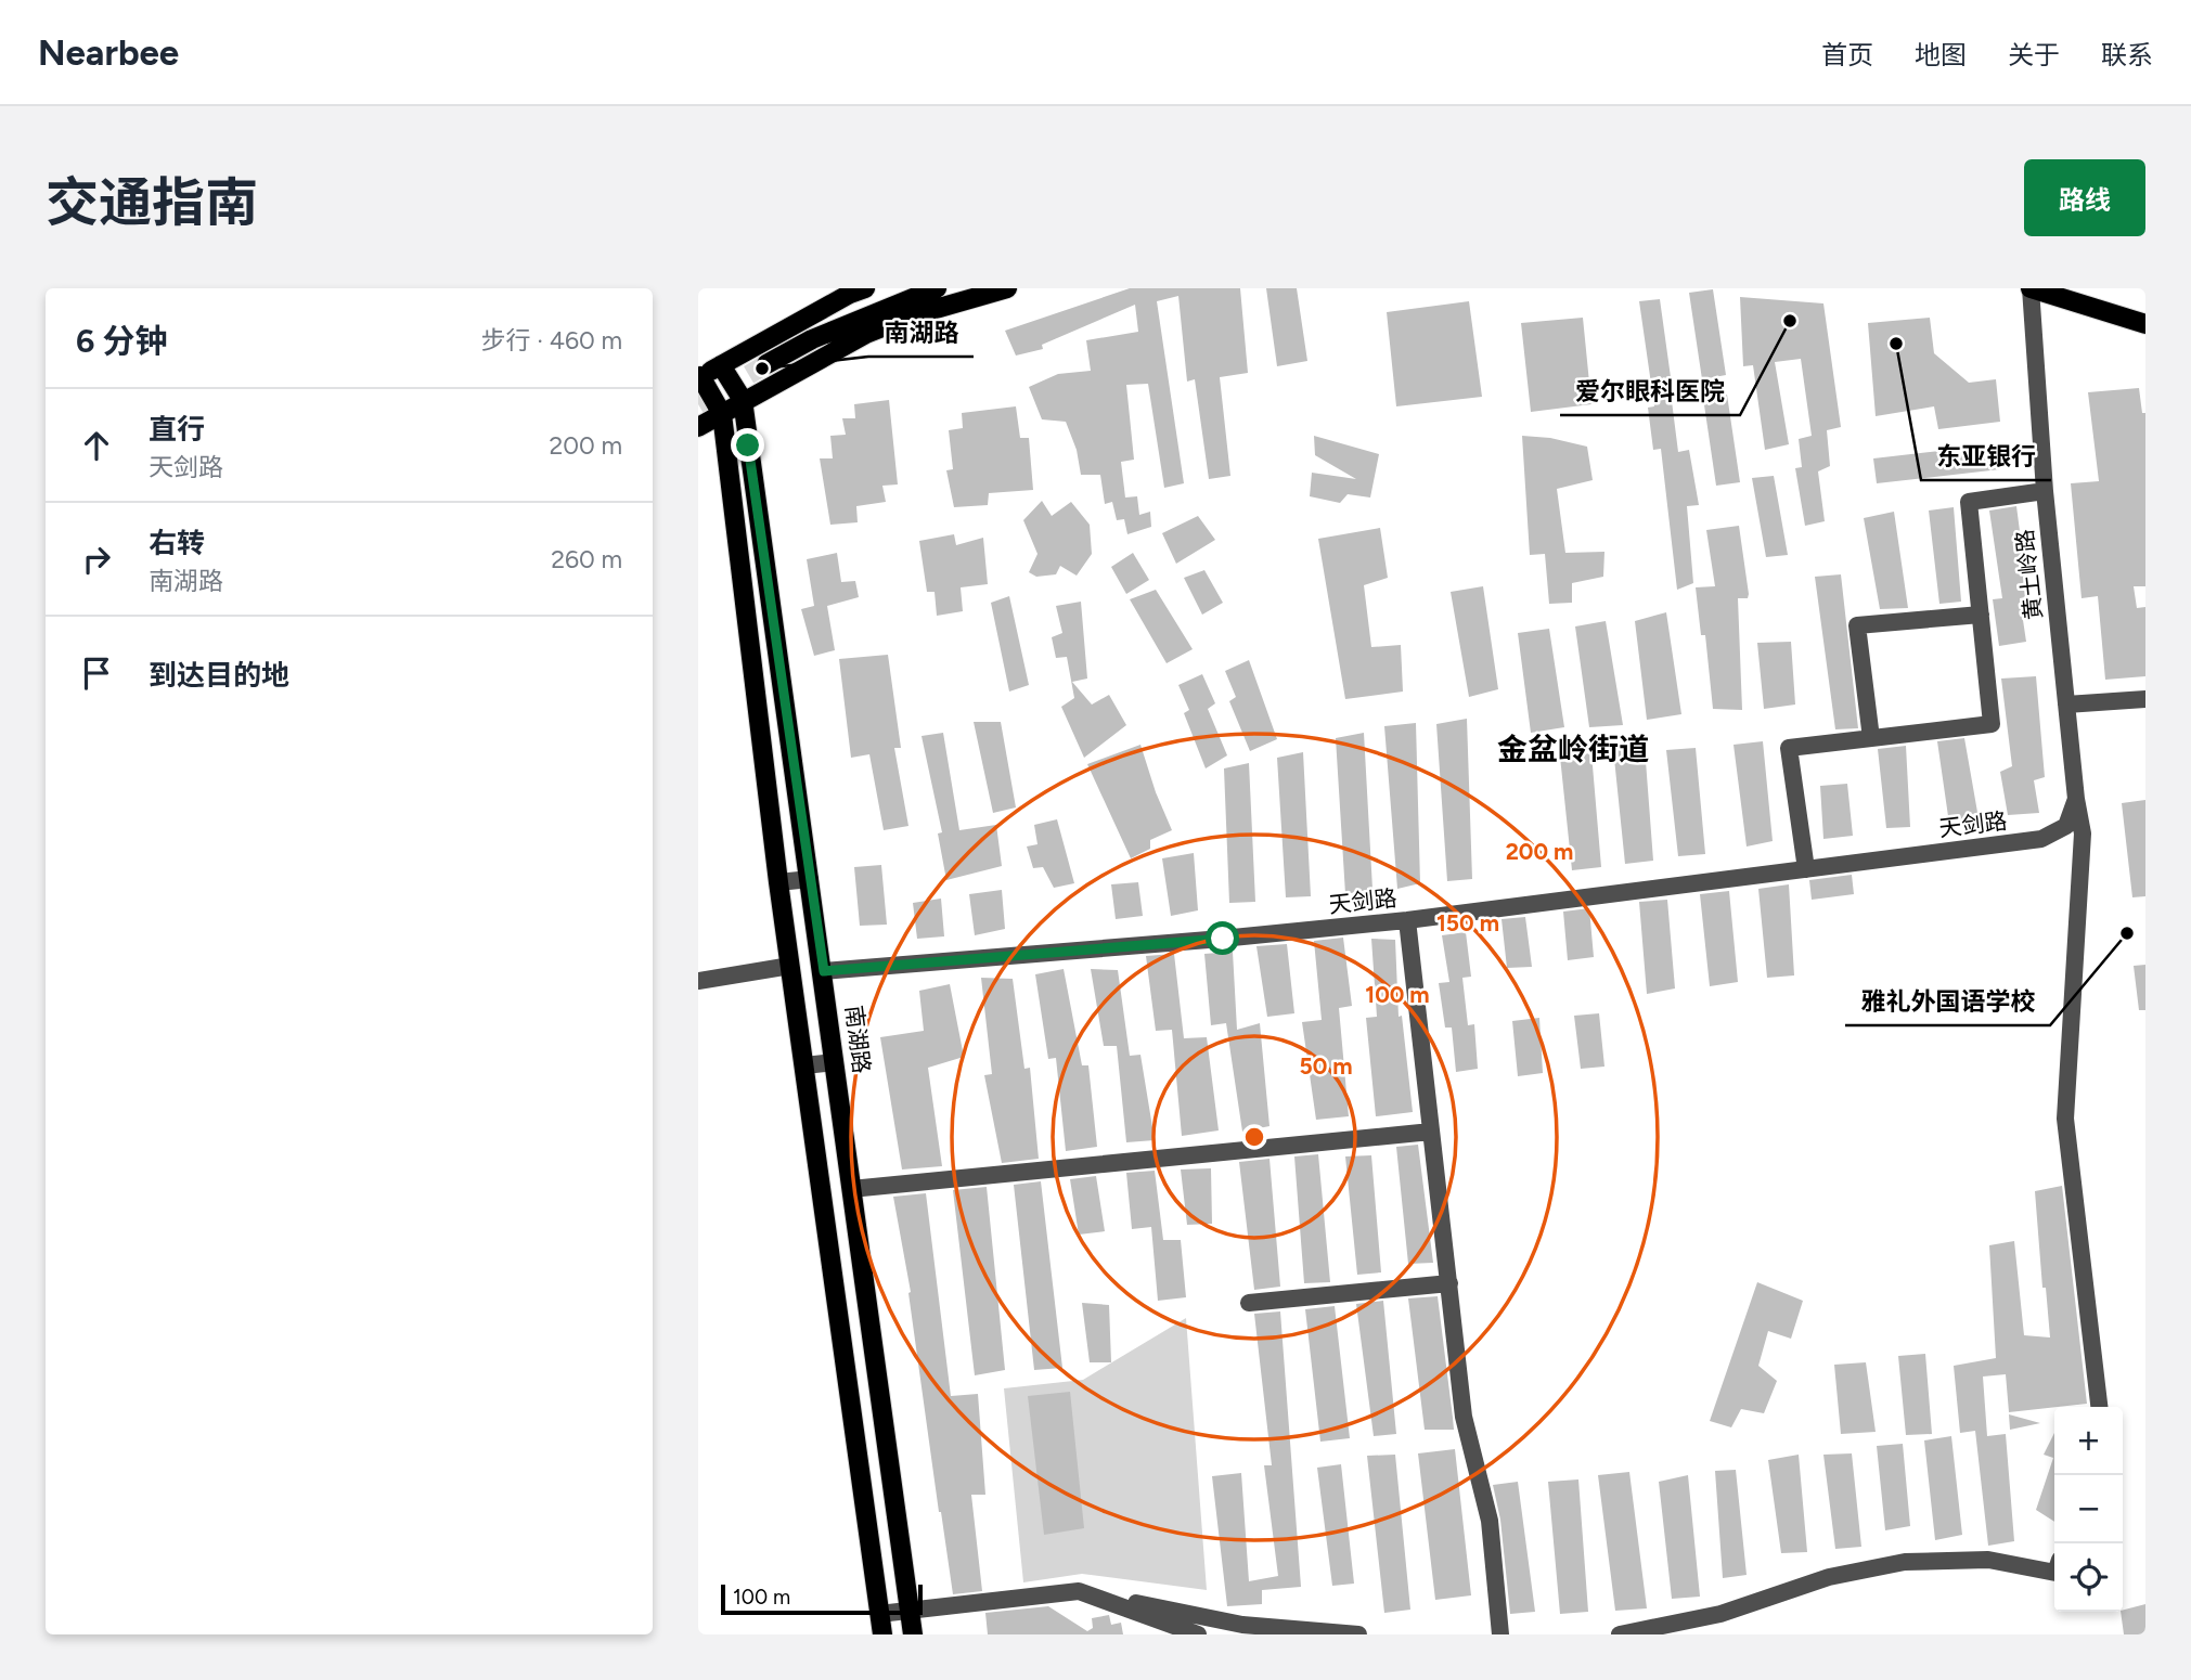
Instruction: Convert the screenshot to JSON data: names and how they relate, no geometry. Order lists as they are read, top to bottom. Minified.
{"streets":{"main road":["南湖路"],"street":["黄土岭路","天剑路"]},"crossings":[["黄土岭路","天剑路"],["天剑路","南湖路"]],"districts":["金盆岭街道"],"places":["爱尔眼科医院","东亚银行","南湖路","雅礼外国语学校"],"scale_bar":"100 m","page":{"header":"Nearbee","nav":["首页","地图","关于","联系"],"title":"交通指南","buttons":"路线","heading":["6 分钟","步行 · 460 m"],"list":[["直行","天剑路","200 m"],["右转","南湖路","260 m"],"到达目的地"],"map_buttons":["+","−"],"scale":"100 m"},"rings":["200 m","150 m","100 m","50 m"]}
